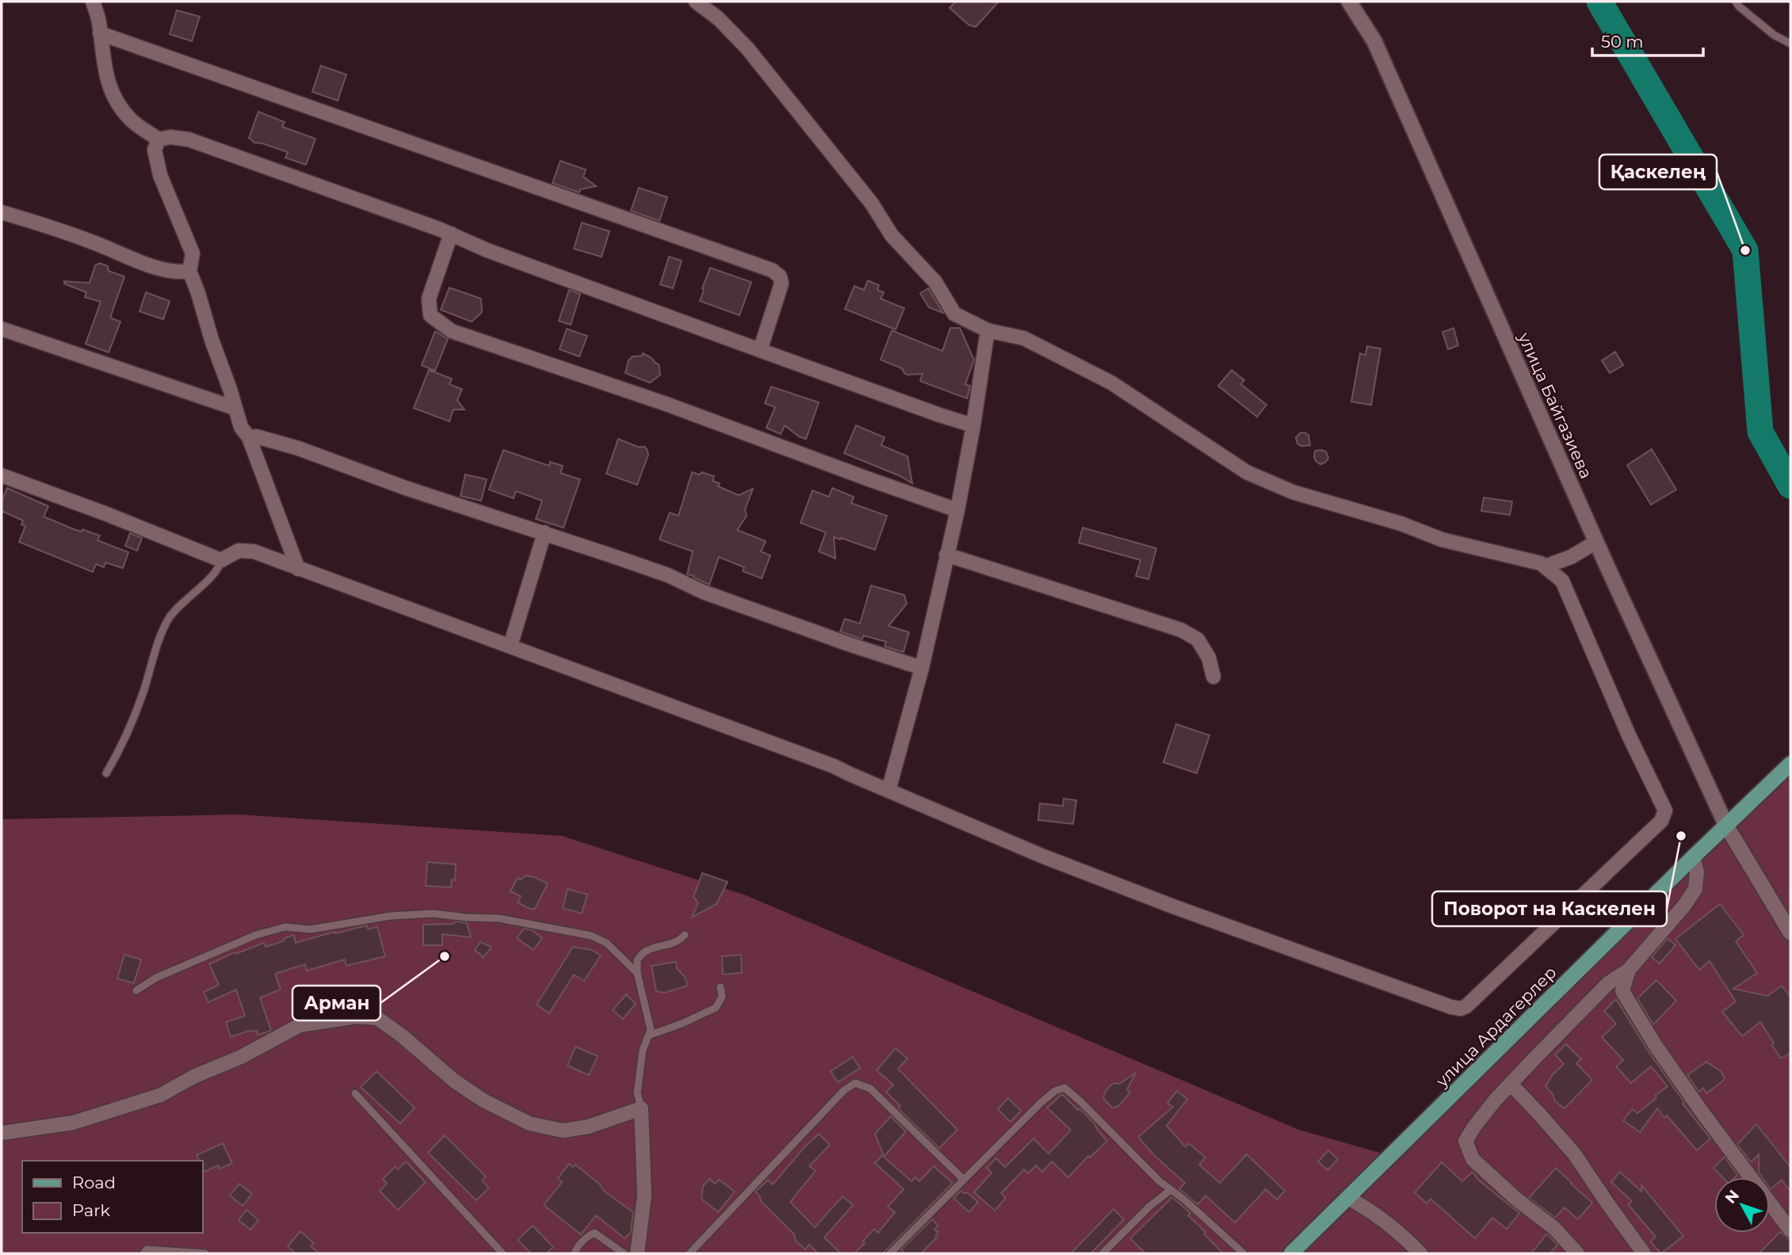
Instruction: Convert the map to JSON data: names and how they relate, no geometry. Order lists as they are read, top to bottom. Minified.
{"streets":{"main road":["улица Байгазиева","улица Ардагерлер"]},"crossings":[["улица Байгазиева","улица Ардагерлер"]],"places":["Қаскелең","Поворот на Каскелен","Арман"],"legend":["Road","Park"],"scale_bar":"50 m","north":"top left"}
